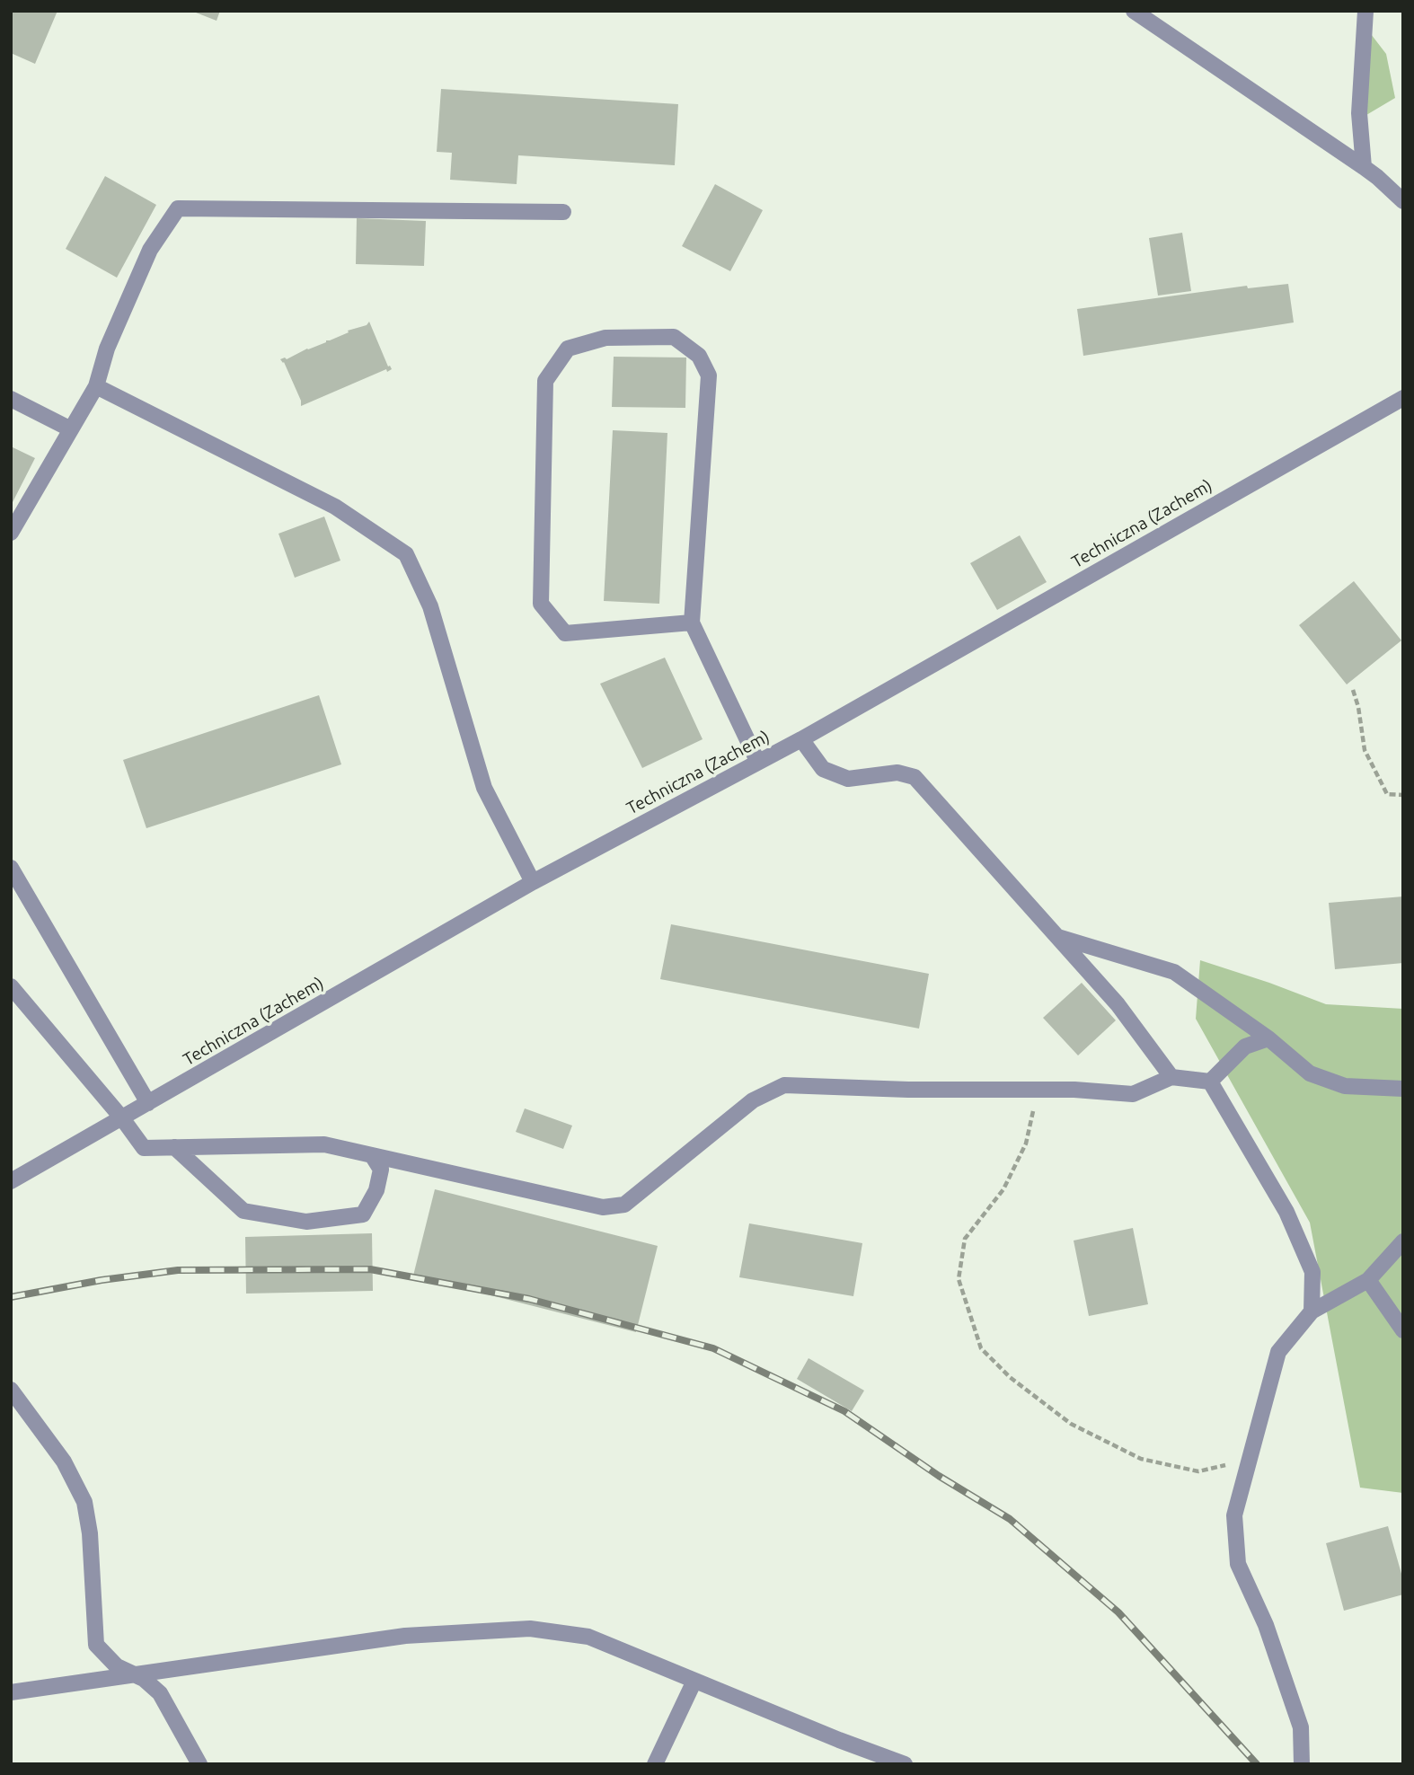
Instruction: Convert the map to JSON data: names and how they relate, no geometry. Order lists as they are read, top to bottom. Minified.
{"streets":{"lane":["Techniczna (Zachem)"]}}
